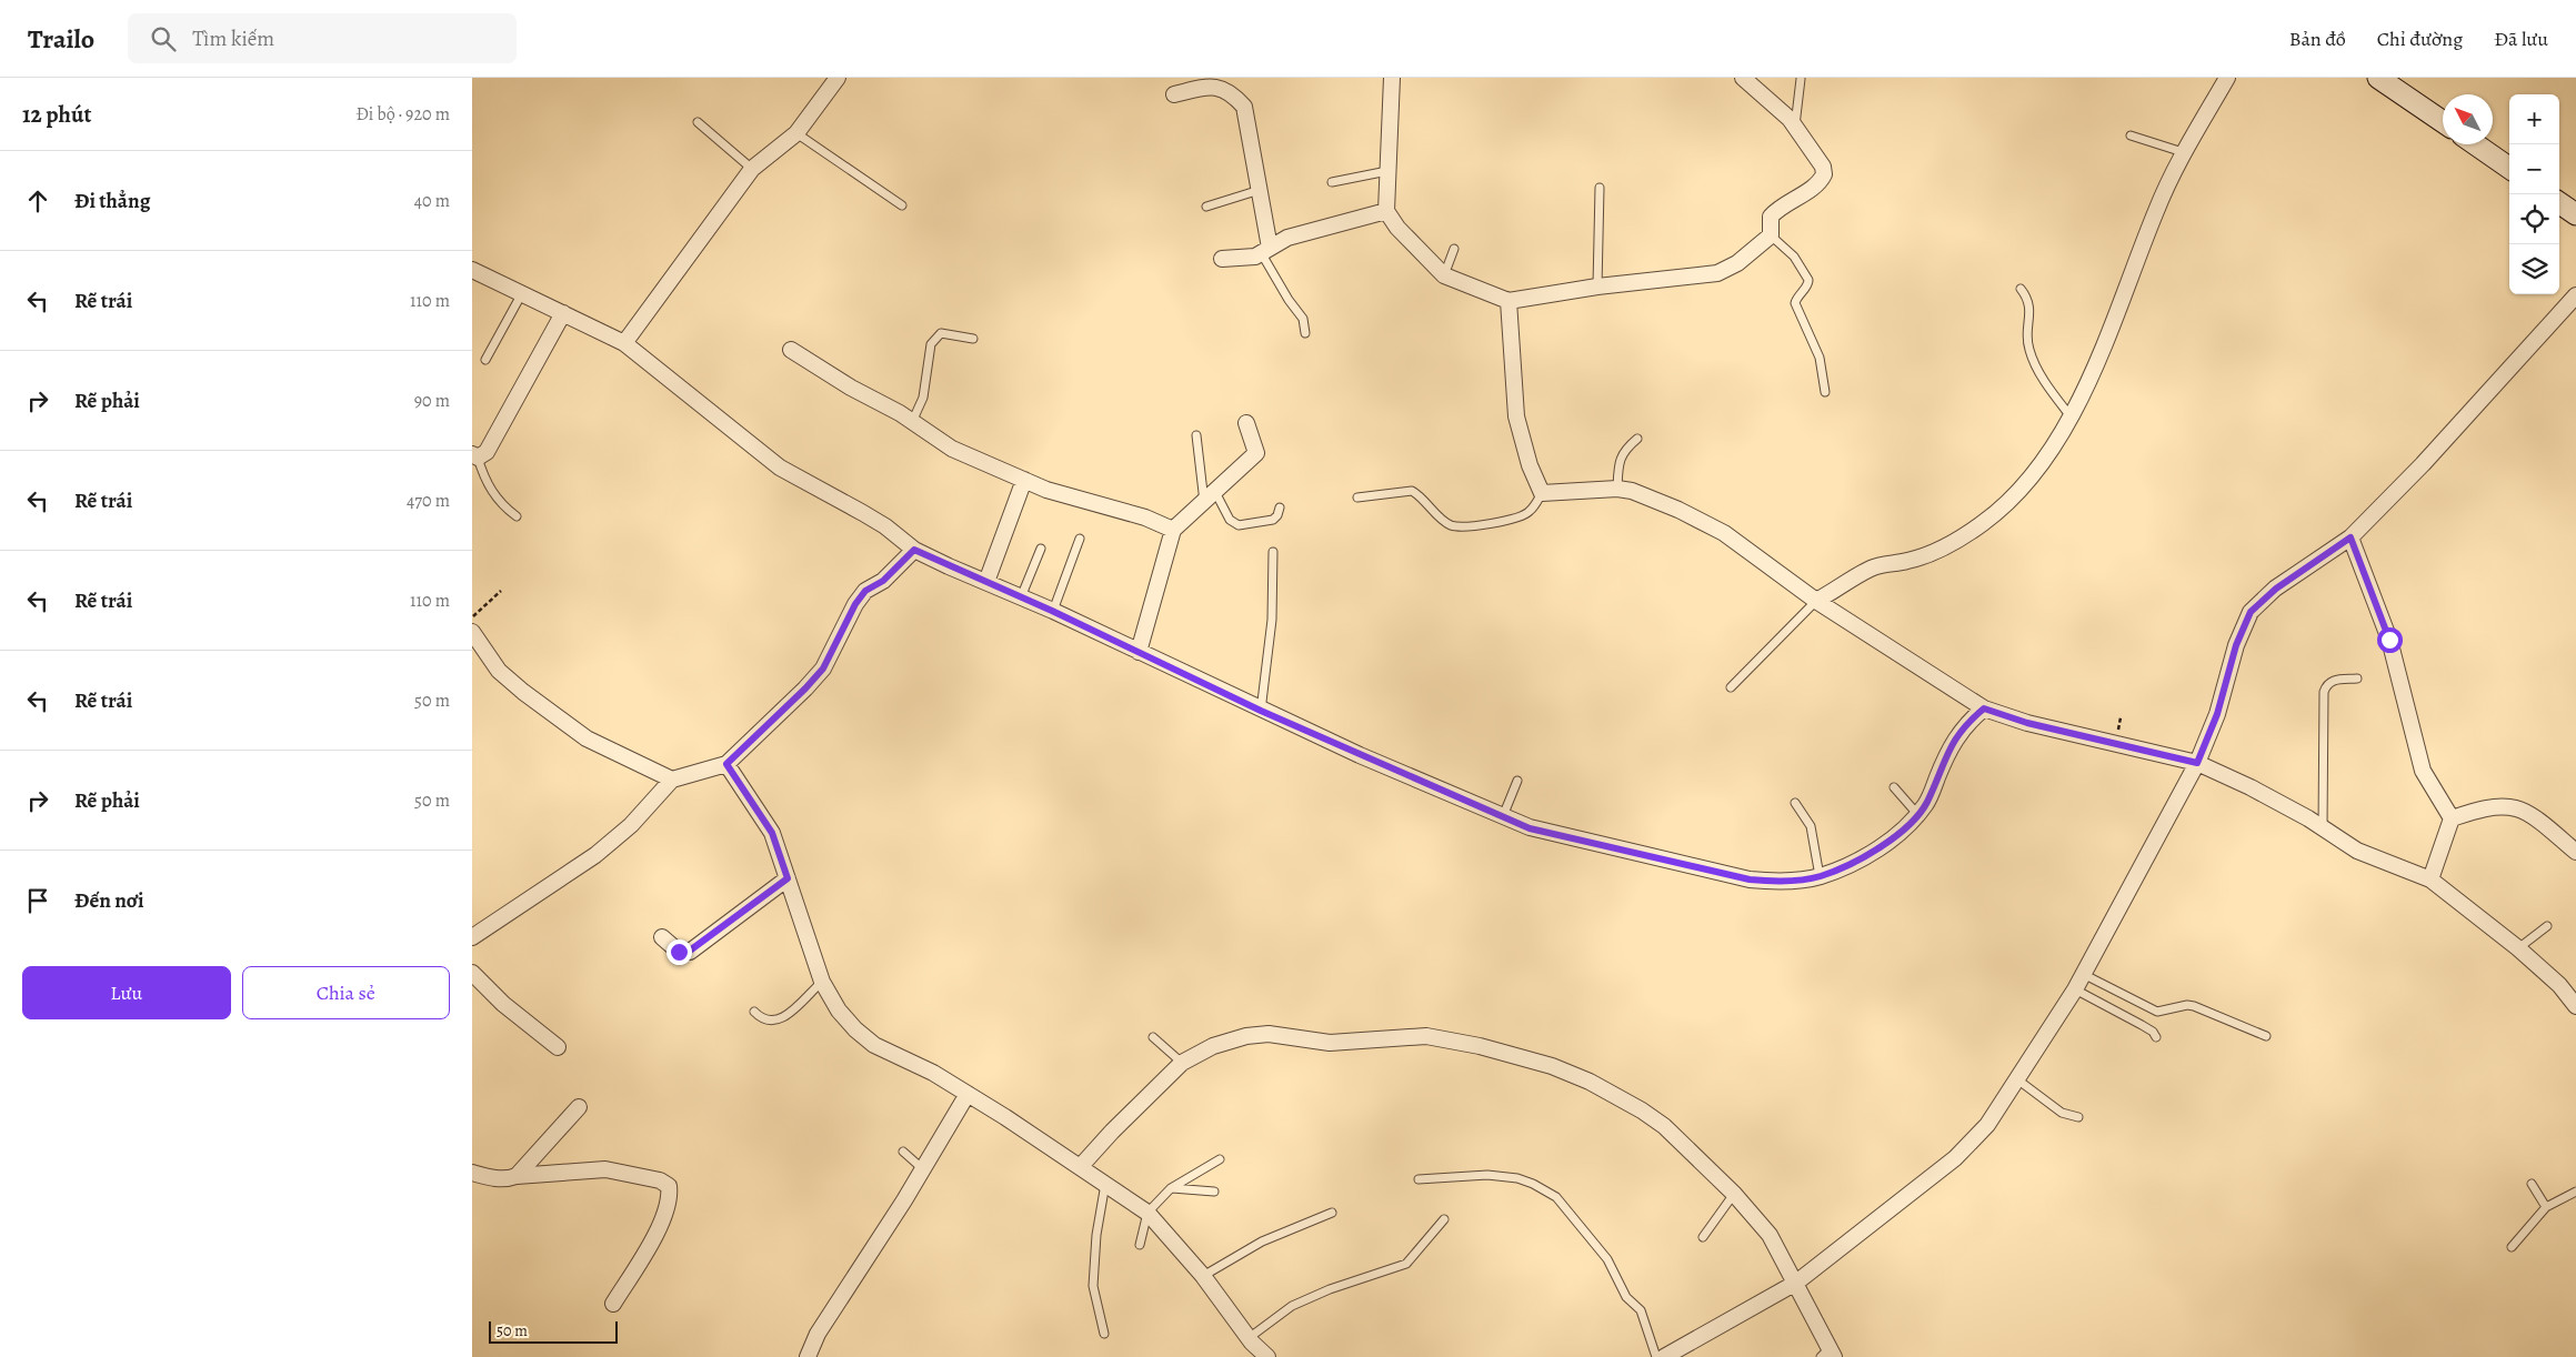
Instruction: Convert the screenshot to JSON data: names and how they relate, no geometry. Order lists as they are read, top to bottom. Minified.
{"scale_bar":"50 m","north":"top left","page":{"header":"Trailo","search":"Tìm kiếm","nav":["Bản đồ","Chỉ đường","Đã lưu"],"heading":["12 phút","Đi bộ · 920 m"],"map_buttons":["+","−"],"list":[["Đi thẳng","40 m"],["Rẽ trái","110 m"],["Rẽ phải","90 m"],["Rẽ trái","470 m"],["Rẽ trái","110 m"],["Rẽ trái","50 m"],["Rẽ phải","50 m"],"Đến nơi"],"buttons":["Lưu","Chia sẻ"],"scale":"50 m"}}
